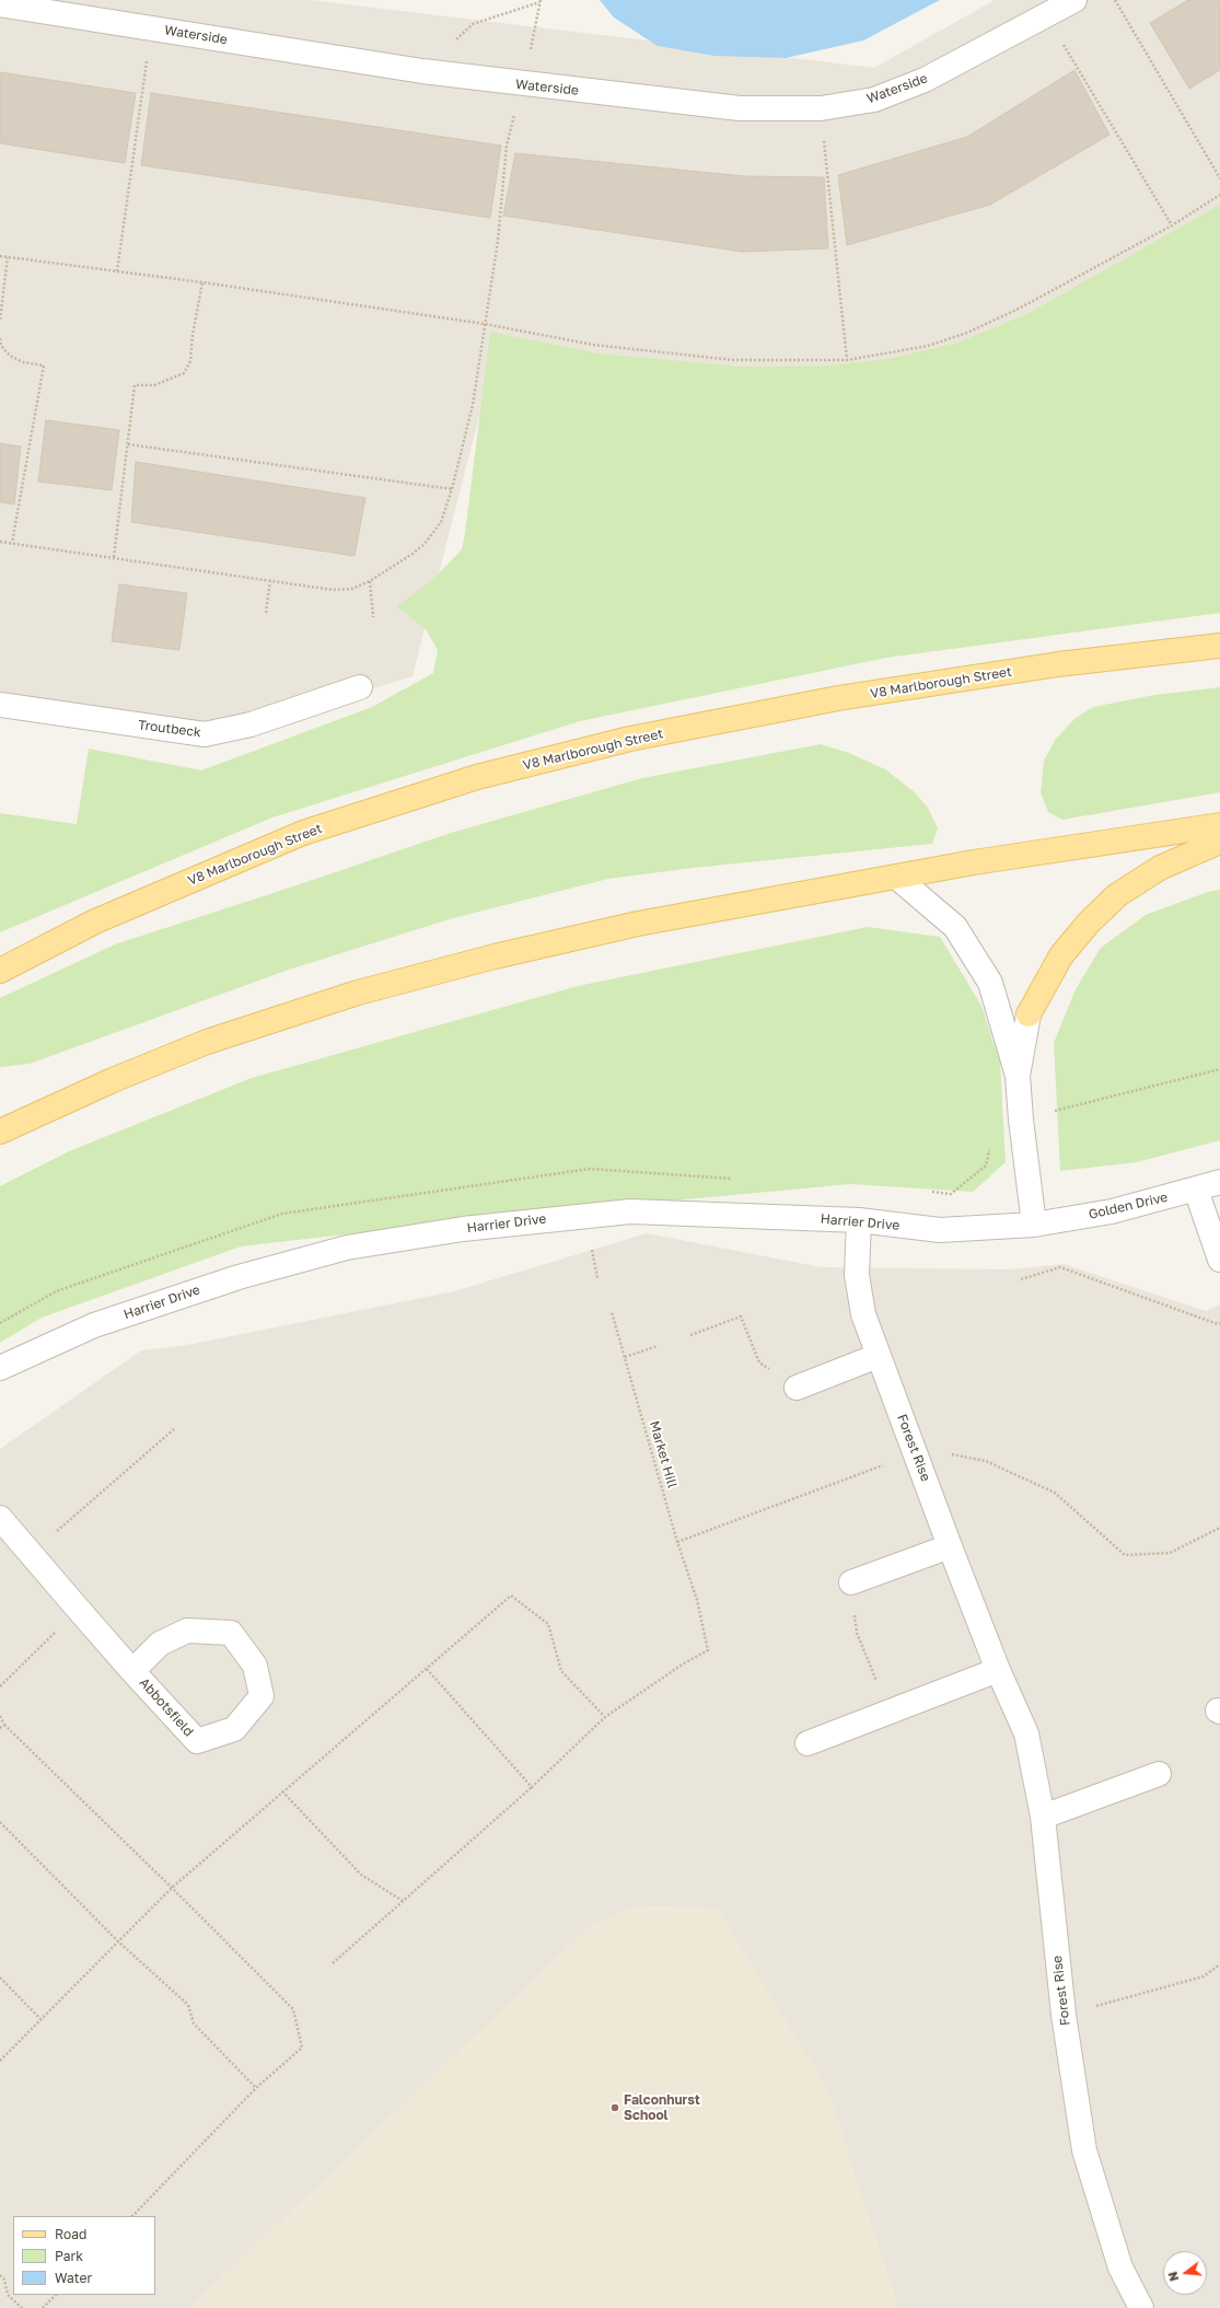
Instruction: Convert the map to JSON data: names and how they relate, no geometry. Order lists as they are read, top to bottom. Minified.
{"streets":{"main road":["V8 Marlborough Street"],"street":["Waterside","Troutbeck","Golden Drive","Harrier Drive","Forest Rise","Abbotsfield"],"path":["Market Hill"]},"crossings":[["Golden Drive","Harrier Drive"],["Harrier Drive","Forest Rise"]],"places":["Falconhurst School"],"legend":["Road","Park","Water"],"north":"left"}
